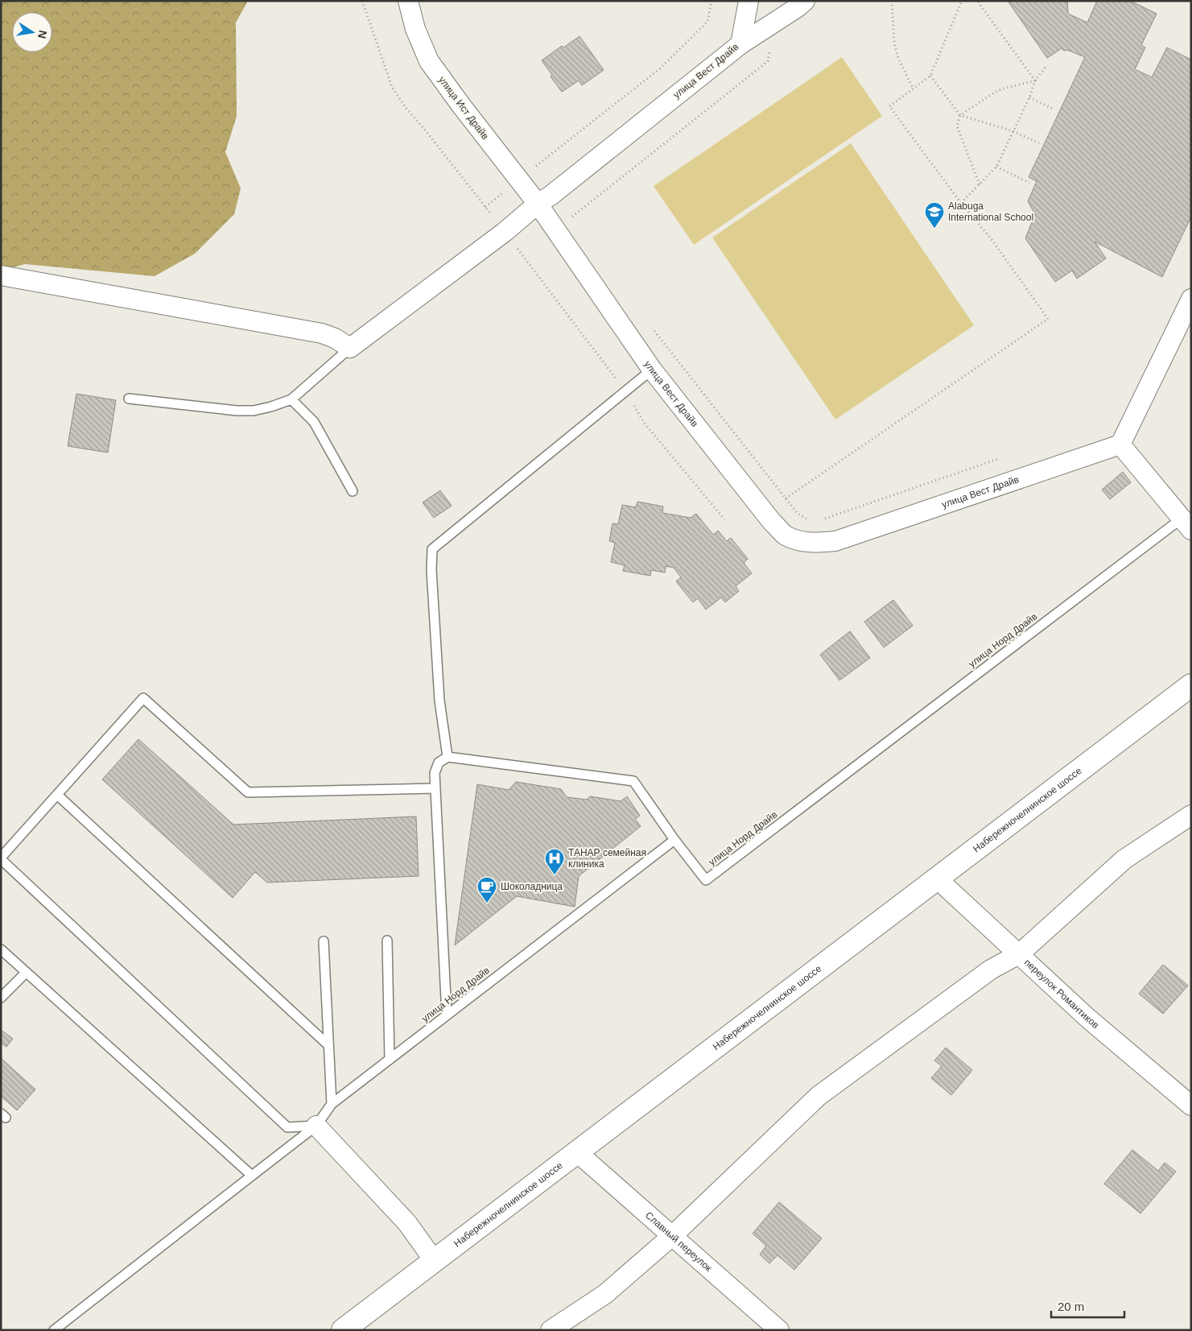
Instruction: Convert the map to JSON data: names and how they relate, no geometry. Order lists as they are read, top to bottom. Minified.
{"streets":{"main road":["Набережночелнинское шоссе"],"street":["улица Вест Драйв","улица Ист Драйв","переулок Романтиков","Славный переулок"],"lane":["улица Норд Драйв"]},"crossings":[["улица Вест Драйв","улица Ист Драйв"],["Набережночелнинское шоссе","переулок Романтиков"],["Набережночелнинское шоссе","Славный переулок"]],"places":{"school or university":["Alabuga International School"],"hospital":["ТАНАР семейная клиника"],"cafe":["Шоколадница"]},"scale_bar":"20 m","north":"right"}
